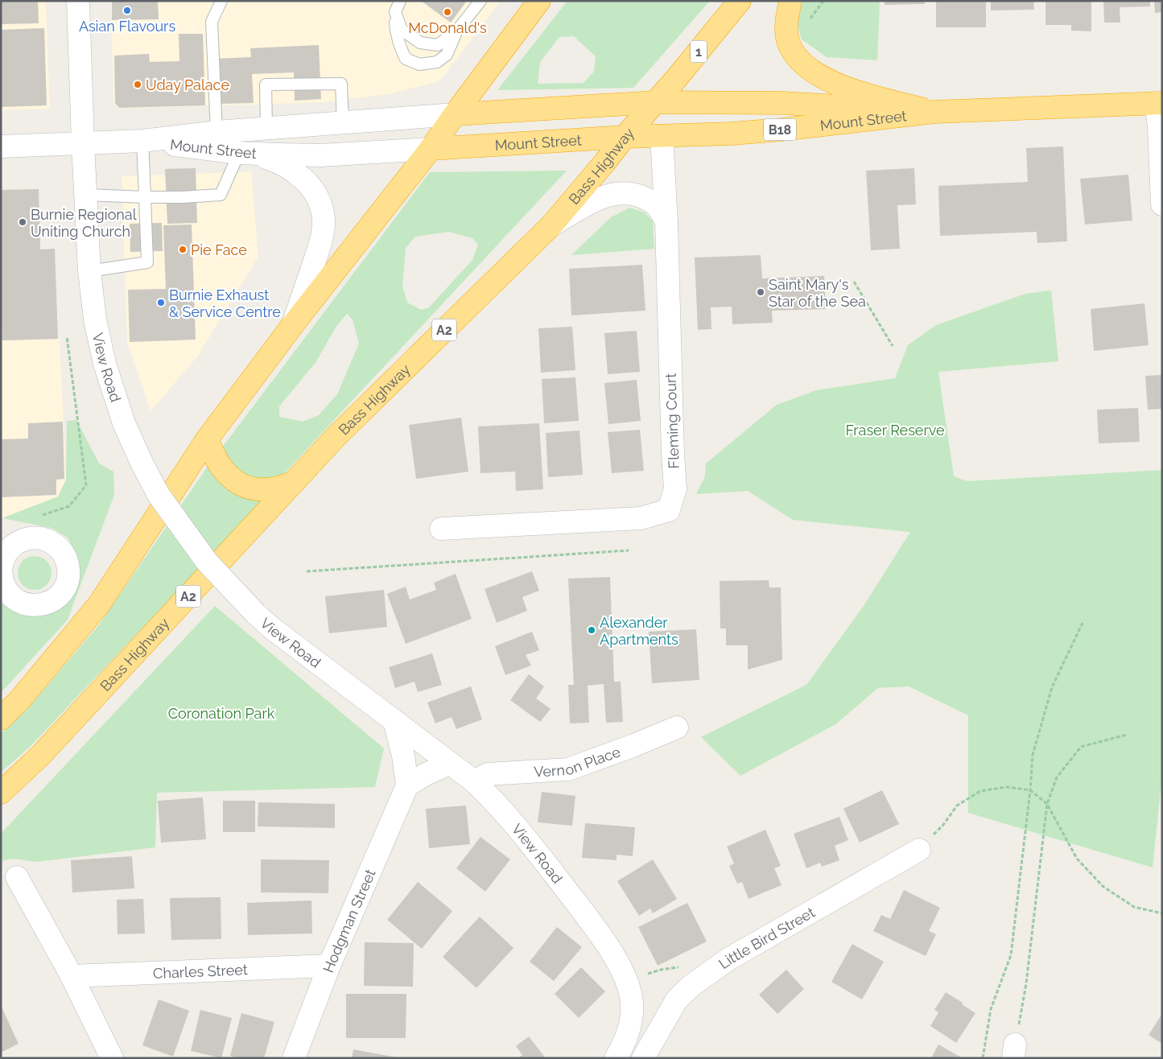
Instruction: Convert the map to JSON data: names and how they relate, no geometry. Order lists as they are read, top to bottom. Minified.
{"streets":{"highway":["1","Mount Street","B18","Bass Highway","A2","Fleming Court"],"street":["View Road","Vernon Place","Hodgman Street","Little Bird Street","Charles Street"]},"crossings":[["Mount Street","Bass Highway"],["Mount Street","View Road"],["Mount Street","Fleming Court"],["Bass Highway","Fleming Court"],["View Road","Vernon Place"],["View Road","Little Bird Street"],["Hodgman Street","Charles Street"]],"parks":["Fraser Reserve","Coronation Park"],"places":["Asian Flavours","McDonald's","Uday Palace","Burnie Regional Uniting Church","Pie Face","Saint Mary's Star of the Sea","Burnie Exhaust & Service Centre","Alexander Apartments"]}
